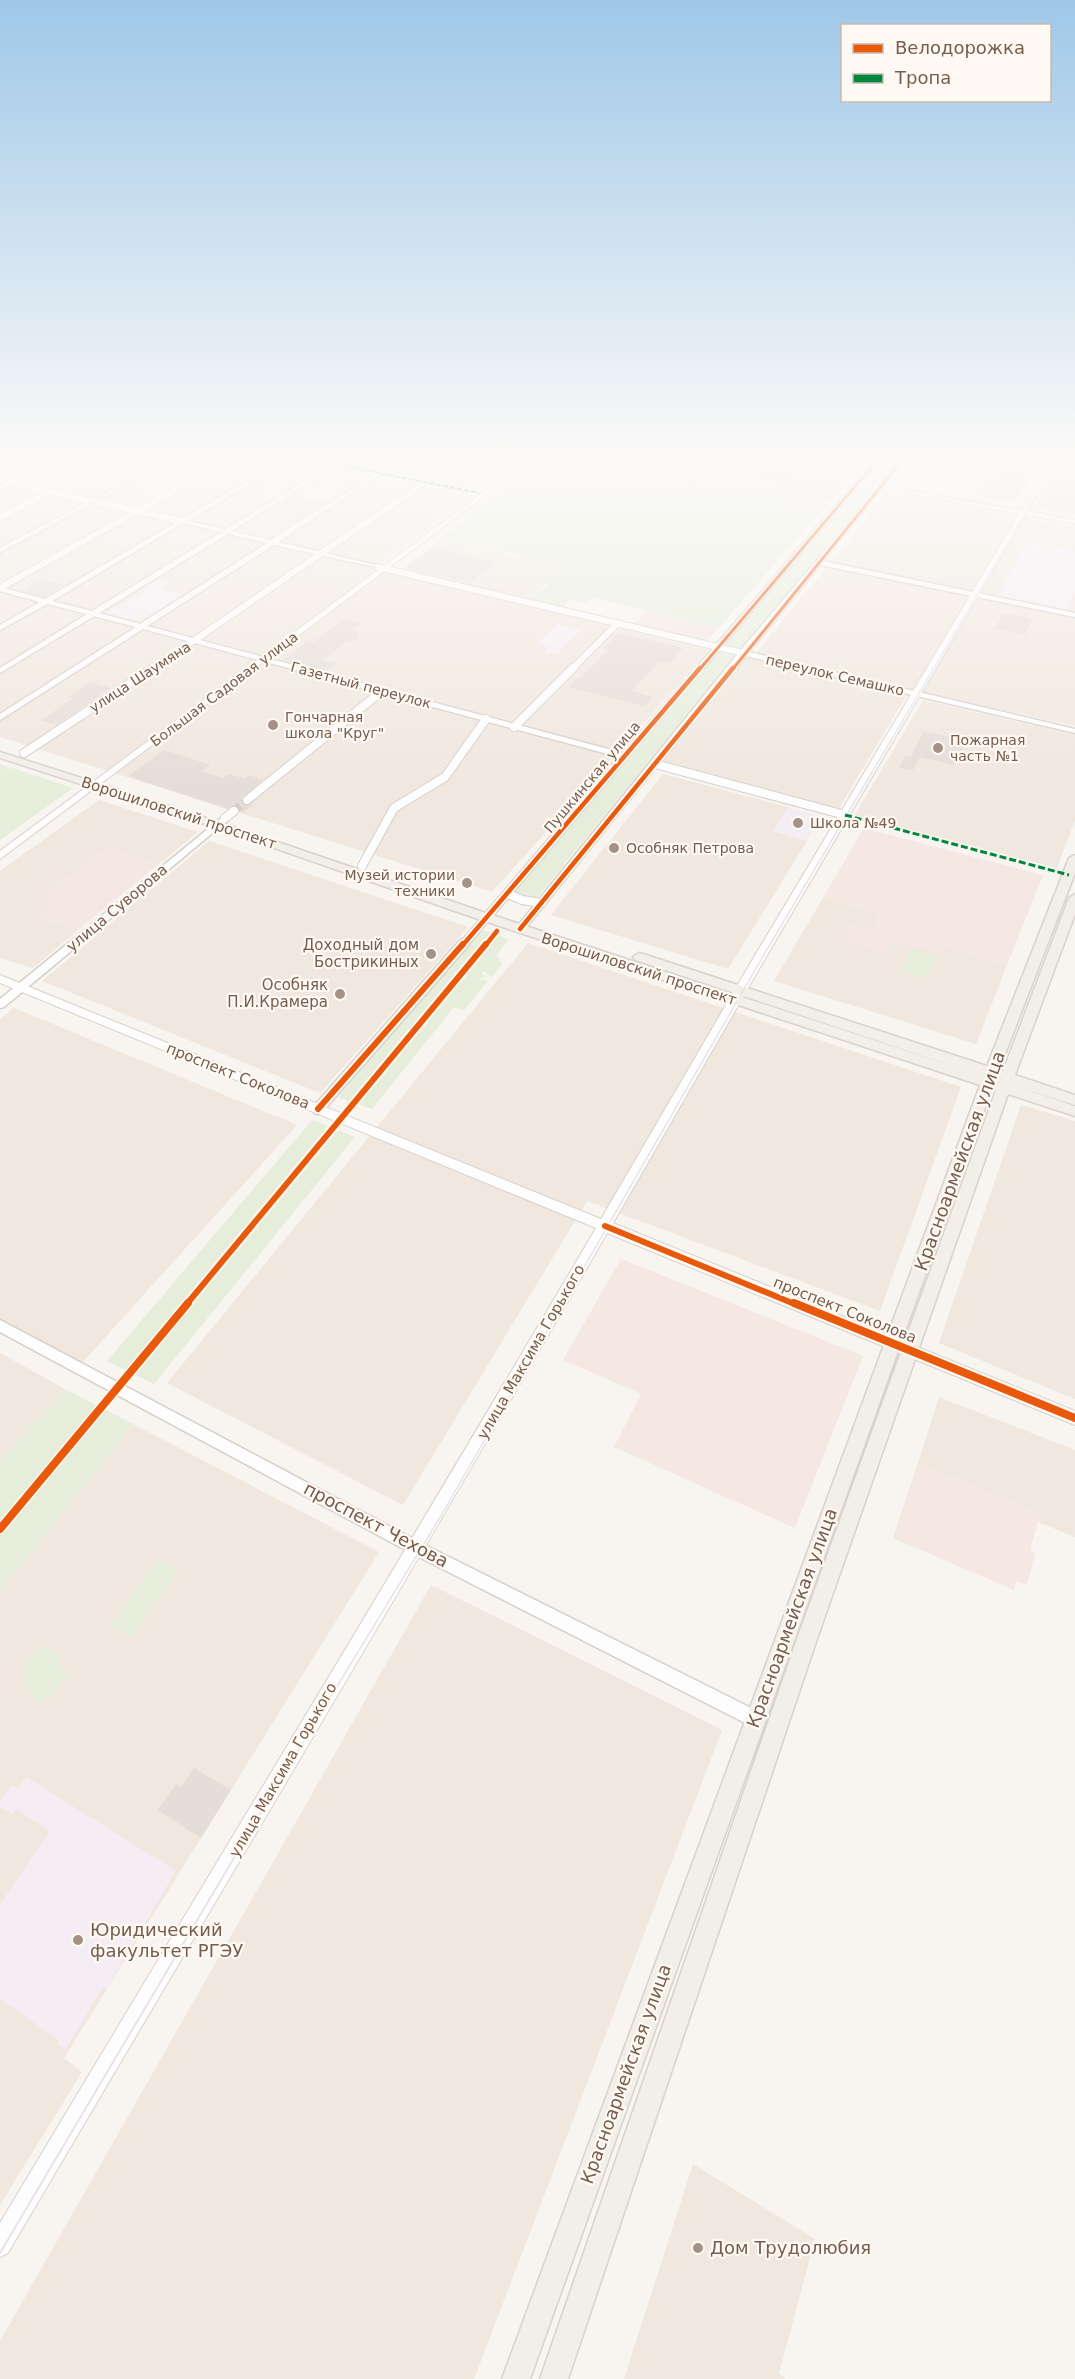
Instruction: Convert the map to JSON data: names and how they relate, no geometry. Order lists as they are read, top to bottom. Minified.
{"streets":{"main road":["Большая Садовая улица","Ворошиловский проспект","проспект Соколова","Красноармейская улица","улица Максима Горького"],"street":["переулок Семашко","улица Шаумяна","Газетный переулок","Пушкинская улица","улица Суворова","проспект Чехова"]},"crossings":[["переулок Семашко","Большая Садовая улица"],["переулок Семашко","Пушкинская улица"],["переулок Семашко","улица Максима Горького"],["улица Шаумяна","Газетный переулок"],["улица Шаумяна","Ворошиловский проспект"],["Газетный переулок","Большая Садовая улица"],["Газетный переулок","Пушкинская улица"],["Большая Садовая улица","Ворошиловский проспект"],["Пушкинская улица","Ворошиловский проспект"],["Пушкинская улица","проспект Соколова"],["Ворошиловский проспект","улица Суворова"],["Ворошиловский проспект","Красноармейская улица"],["Ворошиловский проспект","улица Максима Горького"],["улица Суворова","проспект Соколова"],["проспект Соколова","Красноармейская улица"],["проспект Соколова","улица Максима Горького"],["Красноармейская улица","проспект Чехова"],["улица Максима Горького","проспект Чехова"]],"places":["Гончарная школа \"Круг\"","Пожарная часть №1","Школа №49","Особняк Петрова","Музей истории техники","Доходный дом Бострикиных","Особняк П.И.Крамера","Юридический факультет РГЭУ","Дом Трудолюбия"],"legend":["Велодорожка","Тропа"]}
